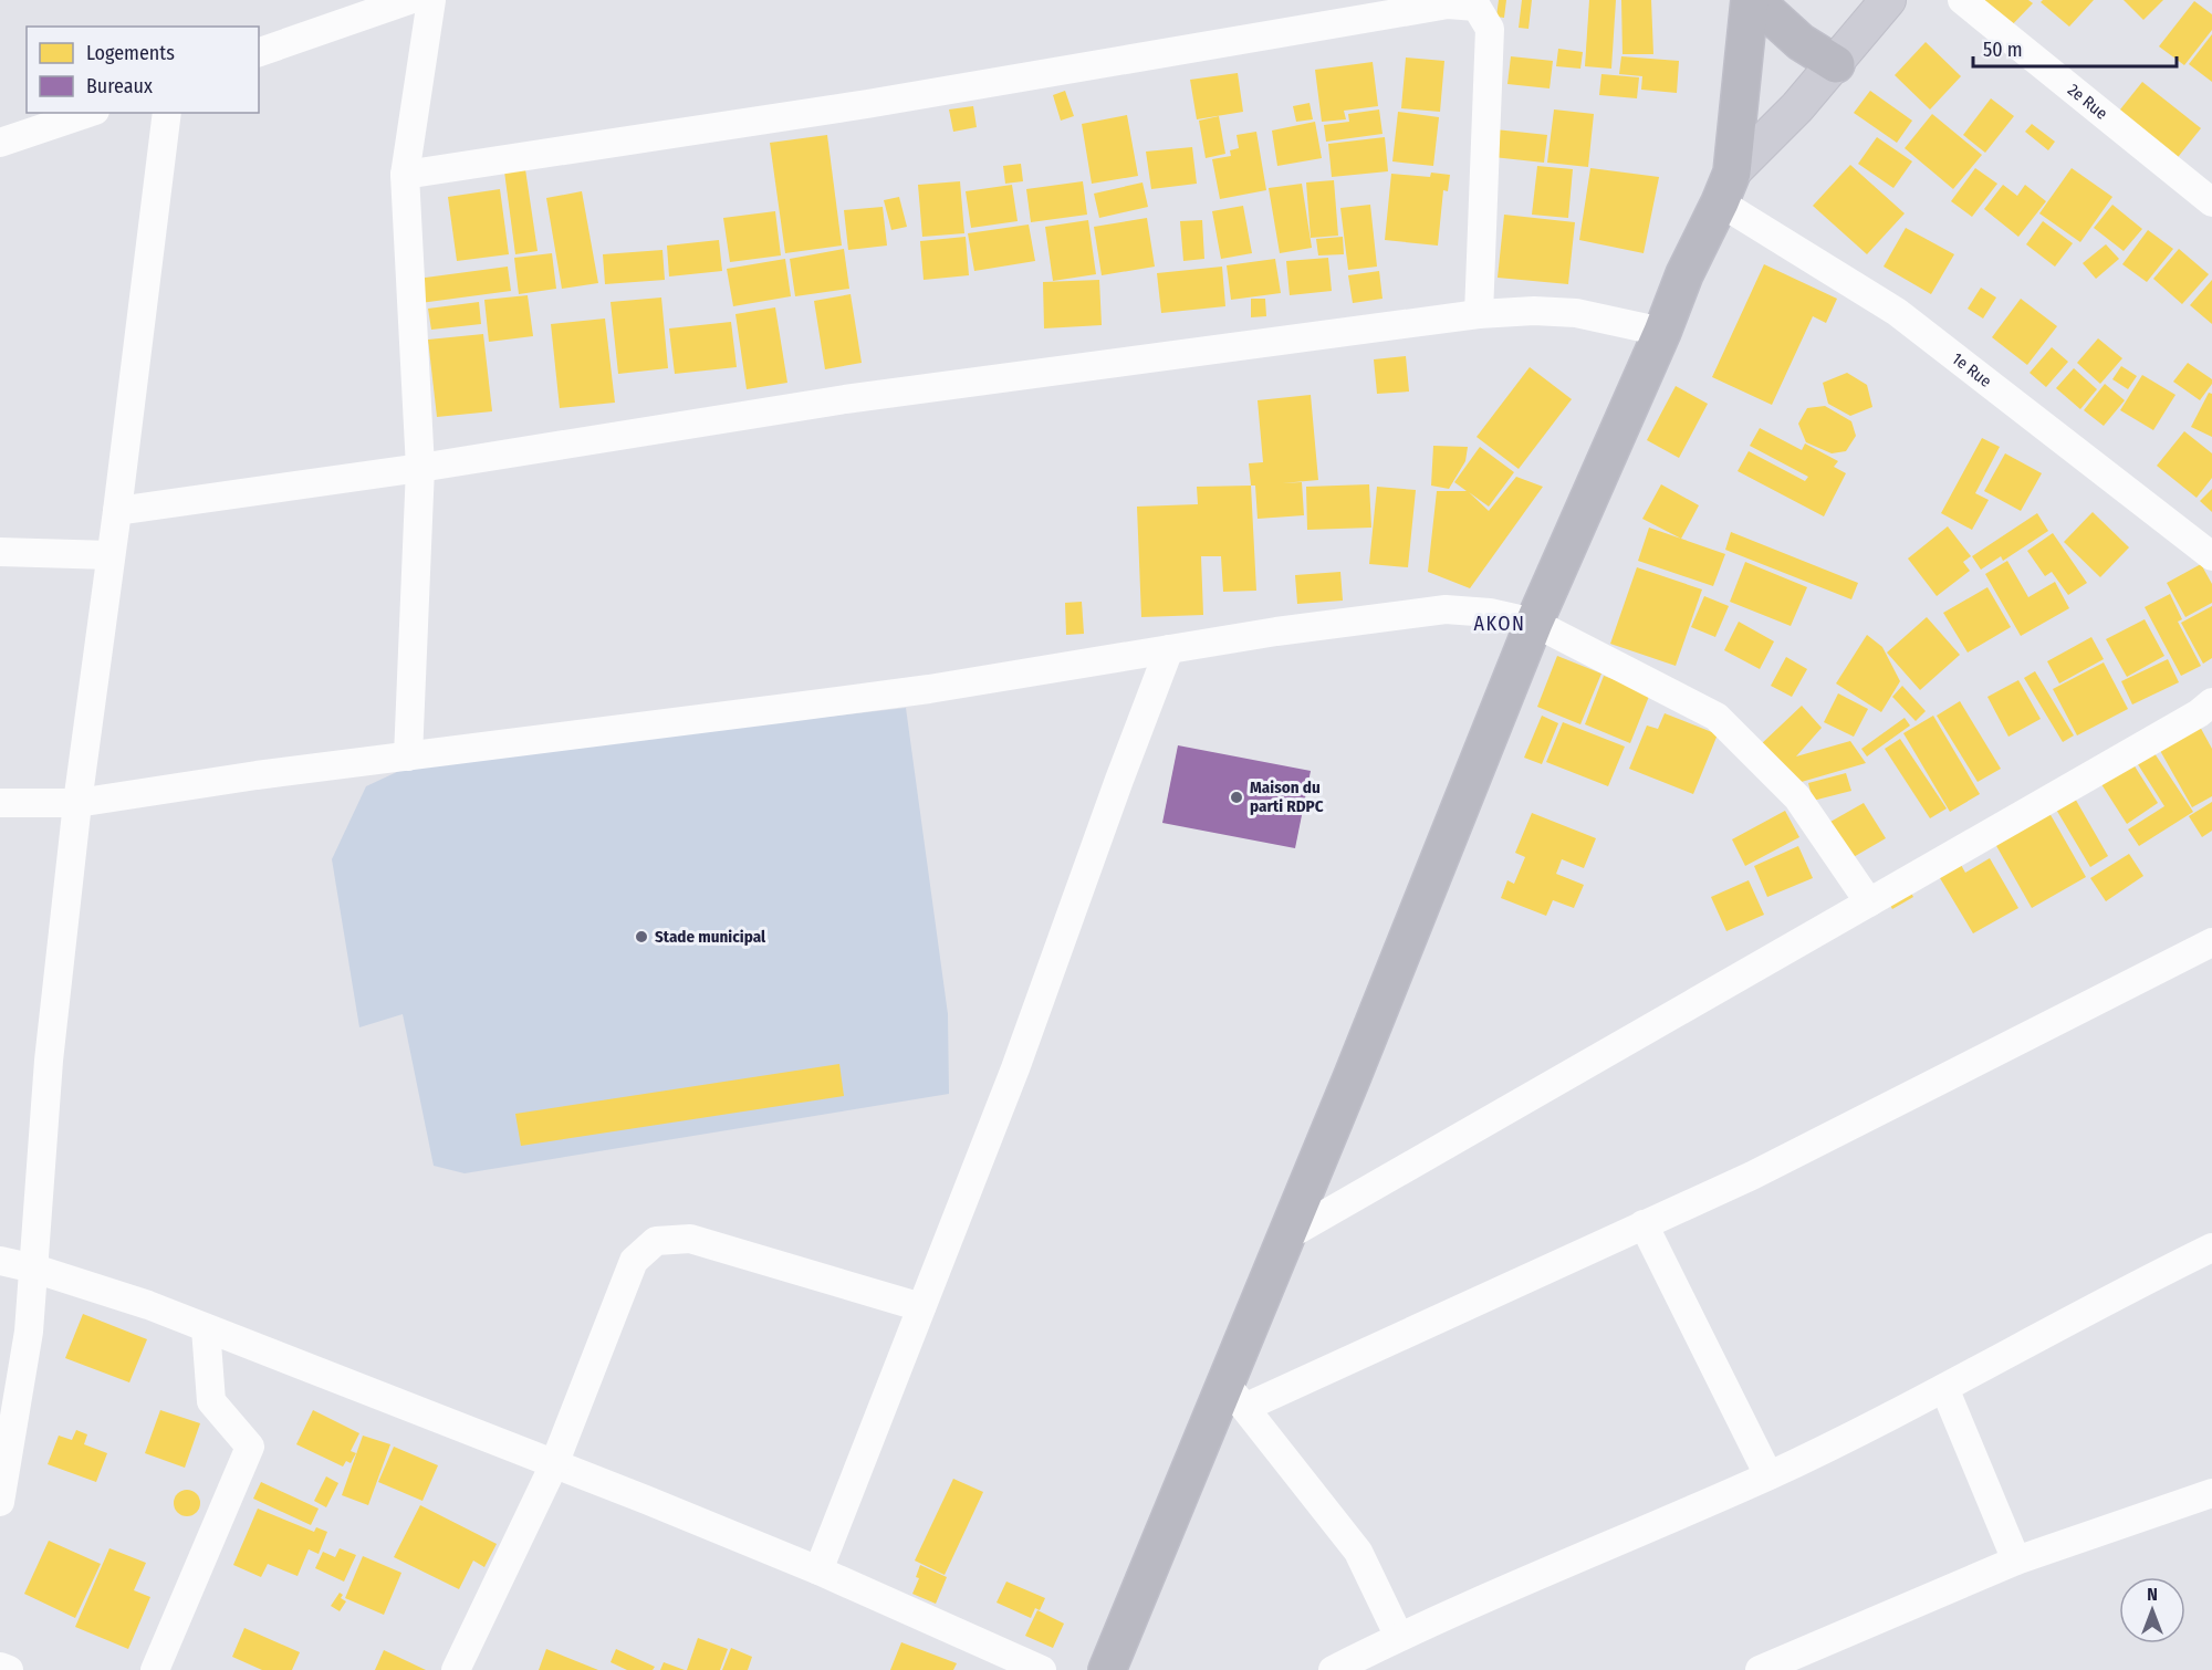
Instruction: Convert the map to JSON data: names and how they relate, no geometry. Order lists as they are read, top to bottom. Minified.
{"streets":{"street":["2e Rue","1e Rue"]},"districts":["AKON"],"places":["Maison du parti RDPC","Stade municipal"],"legend":["Logements","Bureaux"],"scale_bar":"50 m","north":"top"}
